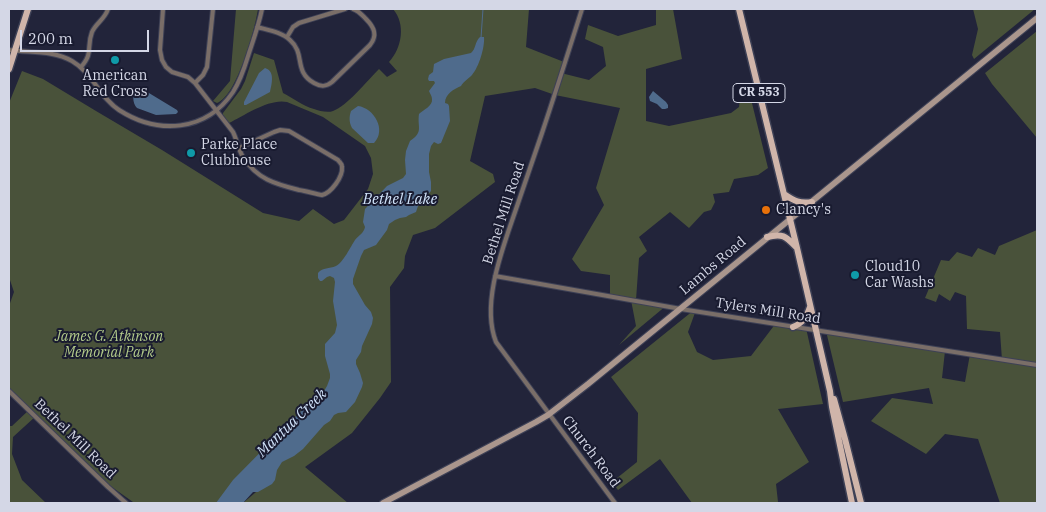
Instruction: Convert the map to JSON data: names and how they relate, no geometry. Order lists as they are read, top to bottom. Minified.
{"streets":{"main road":["CR 553","Lambs Road"],"street":["Bethel Mill Road","Tylers Mill Road","Church Road"]},"crossings":[["CR 553","Lambs Road"],["CR 553","Tylers Mill Road"],["Bethel Mill Road","Lambs Road"],["Bethel Mill Road","Tylers Mill Road"],["Bethel Mill Road","Church Road"],["Lambs Road","Tylers Mill Road"],["Lambs Road","Church Road"]],"water":["Bethel Lake","Mantua Creek"],"parks":["James G. Atkinson Memorial Park"],"places":["American Red Cross","Parke Place Clubhouse","Clancy's","Cloud10 Car Washs"],"scale_bar":"200 m"}
